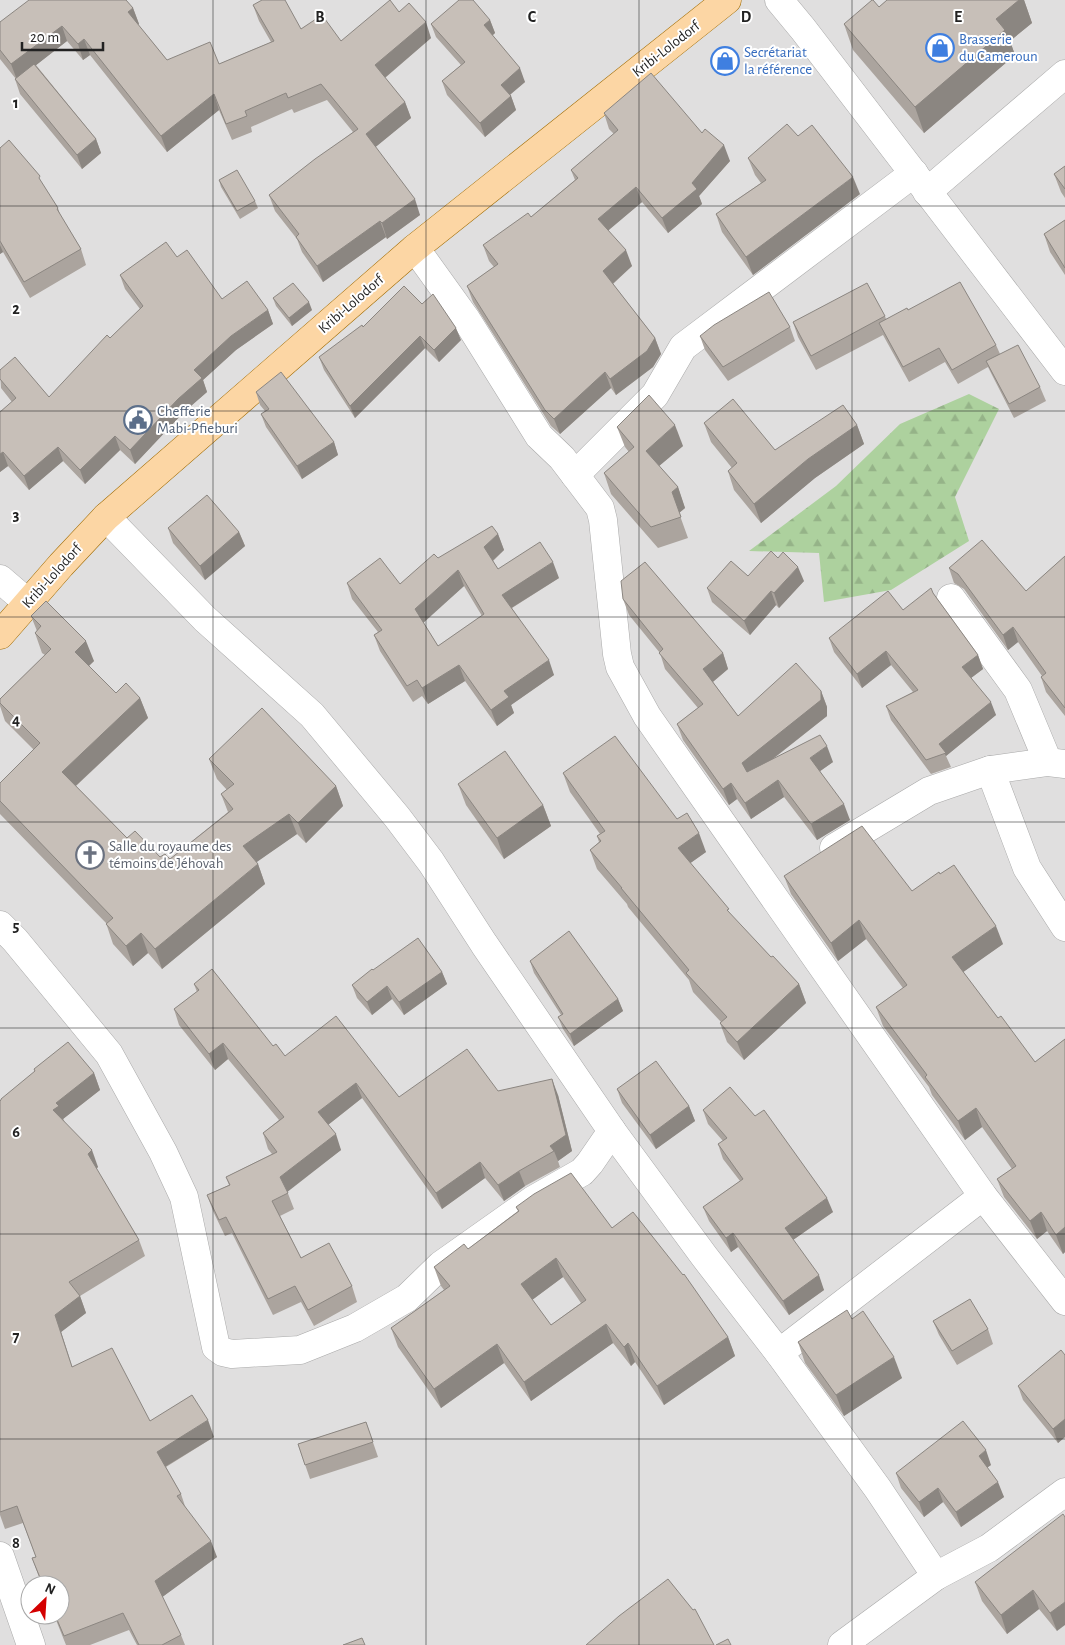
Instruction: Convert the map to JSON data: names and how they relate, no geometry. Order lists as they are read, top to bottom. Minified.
{"streets":{"main road":["Kribi-Lolodorf"]},"places":{"shop":["Brasserie du Cameroun","Secrétariat la référence"],"public building":["Chefferie Mabi-Pfieburi"],"church":["Salle du royaume des témoins de Jéhovah"]},"scale_bar":"20 m","north":"top right","grid":{"columns":["B","C","D","E"],"rows":["1","2","3","4","5","6","7","8"]}}
